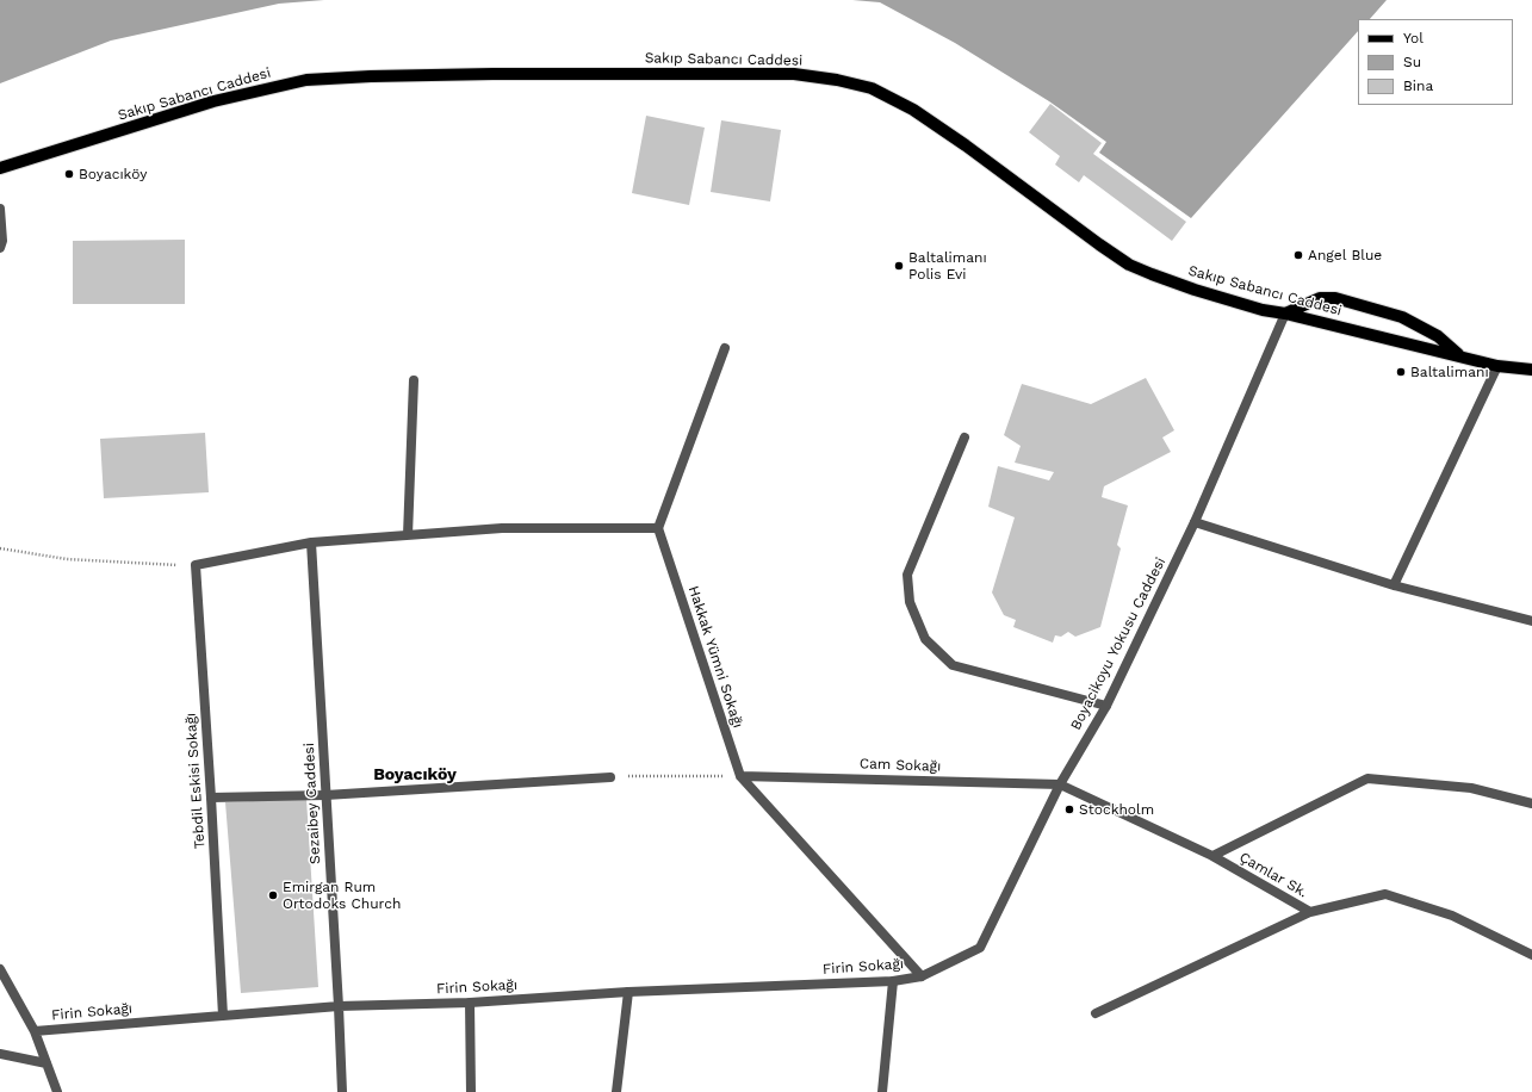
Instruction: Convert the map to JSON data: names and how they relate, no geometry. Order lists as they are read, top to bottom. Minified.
{"streets":{"main road":["Sakıp Sabancı Caddesi"],"street":["Boyacikoyu Yokusu Caddesi","Hakkak Yümni Sokağı","Cam Sokağı","Tebdil Eskisi Sokağı","Sezaibey Caddesi","Çamlar Sk.","Firin Sokağı"]},"crossings":[["Sakıp Sabancı Caddesi","Boyacikoyu Yokusu Caddesi"],["Boyacikoyu Yokusu Caddesi","Hakkak Yümni Sokağı"],["Boyacikoyu Yokusu Caddesi","Cam Sokağı"],["Boyacikoyu Yokusu Caddesi","Çamlar Sk."],["Boyacikoyu Yokusu Caddesi","Firin Sokağı"],["Hakkak Yümni Sokağı","Cam Sokağı"],["Hakkak Yümni Sokağı","Firin Sokağı"],["Cam Sokağı","Çamlar Sk."],["Tebdil Eskisi Sokağı","Firin Sokağı"],["Sezaibey Caddesi","Firin Sokağı"]],"districts":["Boyacıköy"],"places":["Boyacıköy","Angel Blue","Baltalimanı Polis Evi","Baltalimanı","Stockholm","Emirgan Rum Ortodoks Church"],"legend":["Yol","Su","Bina"]}
